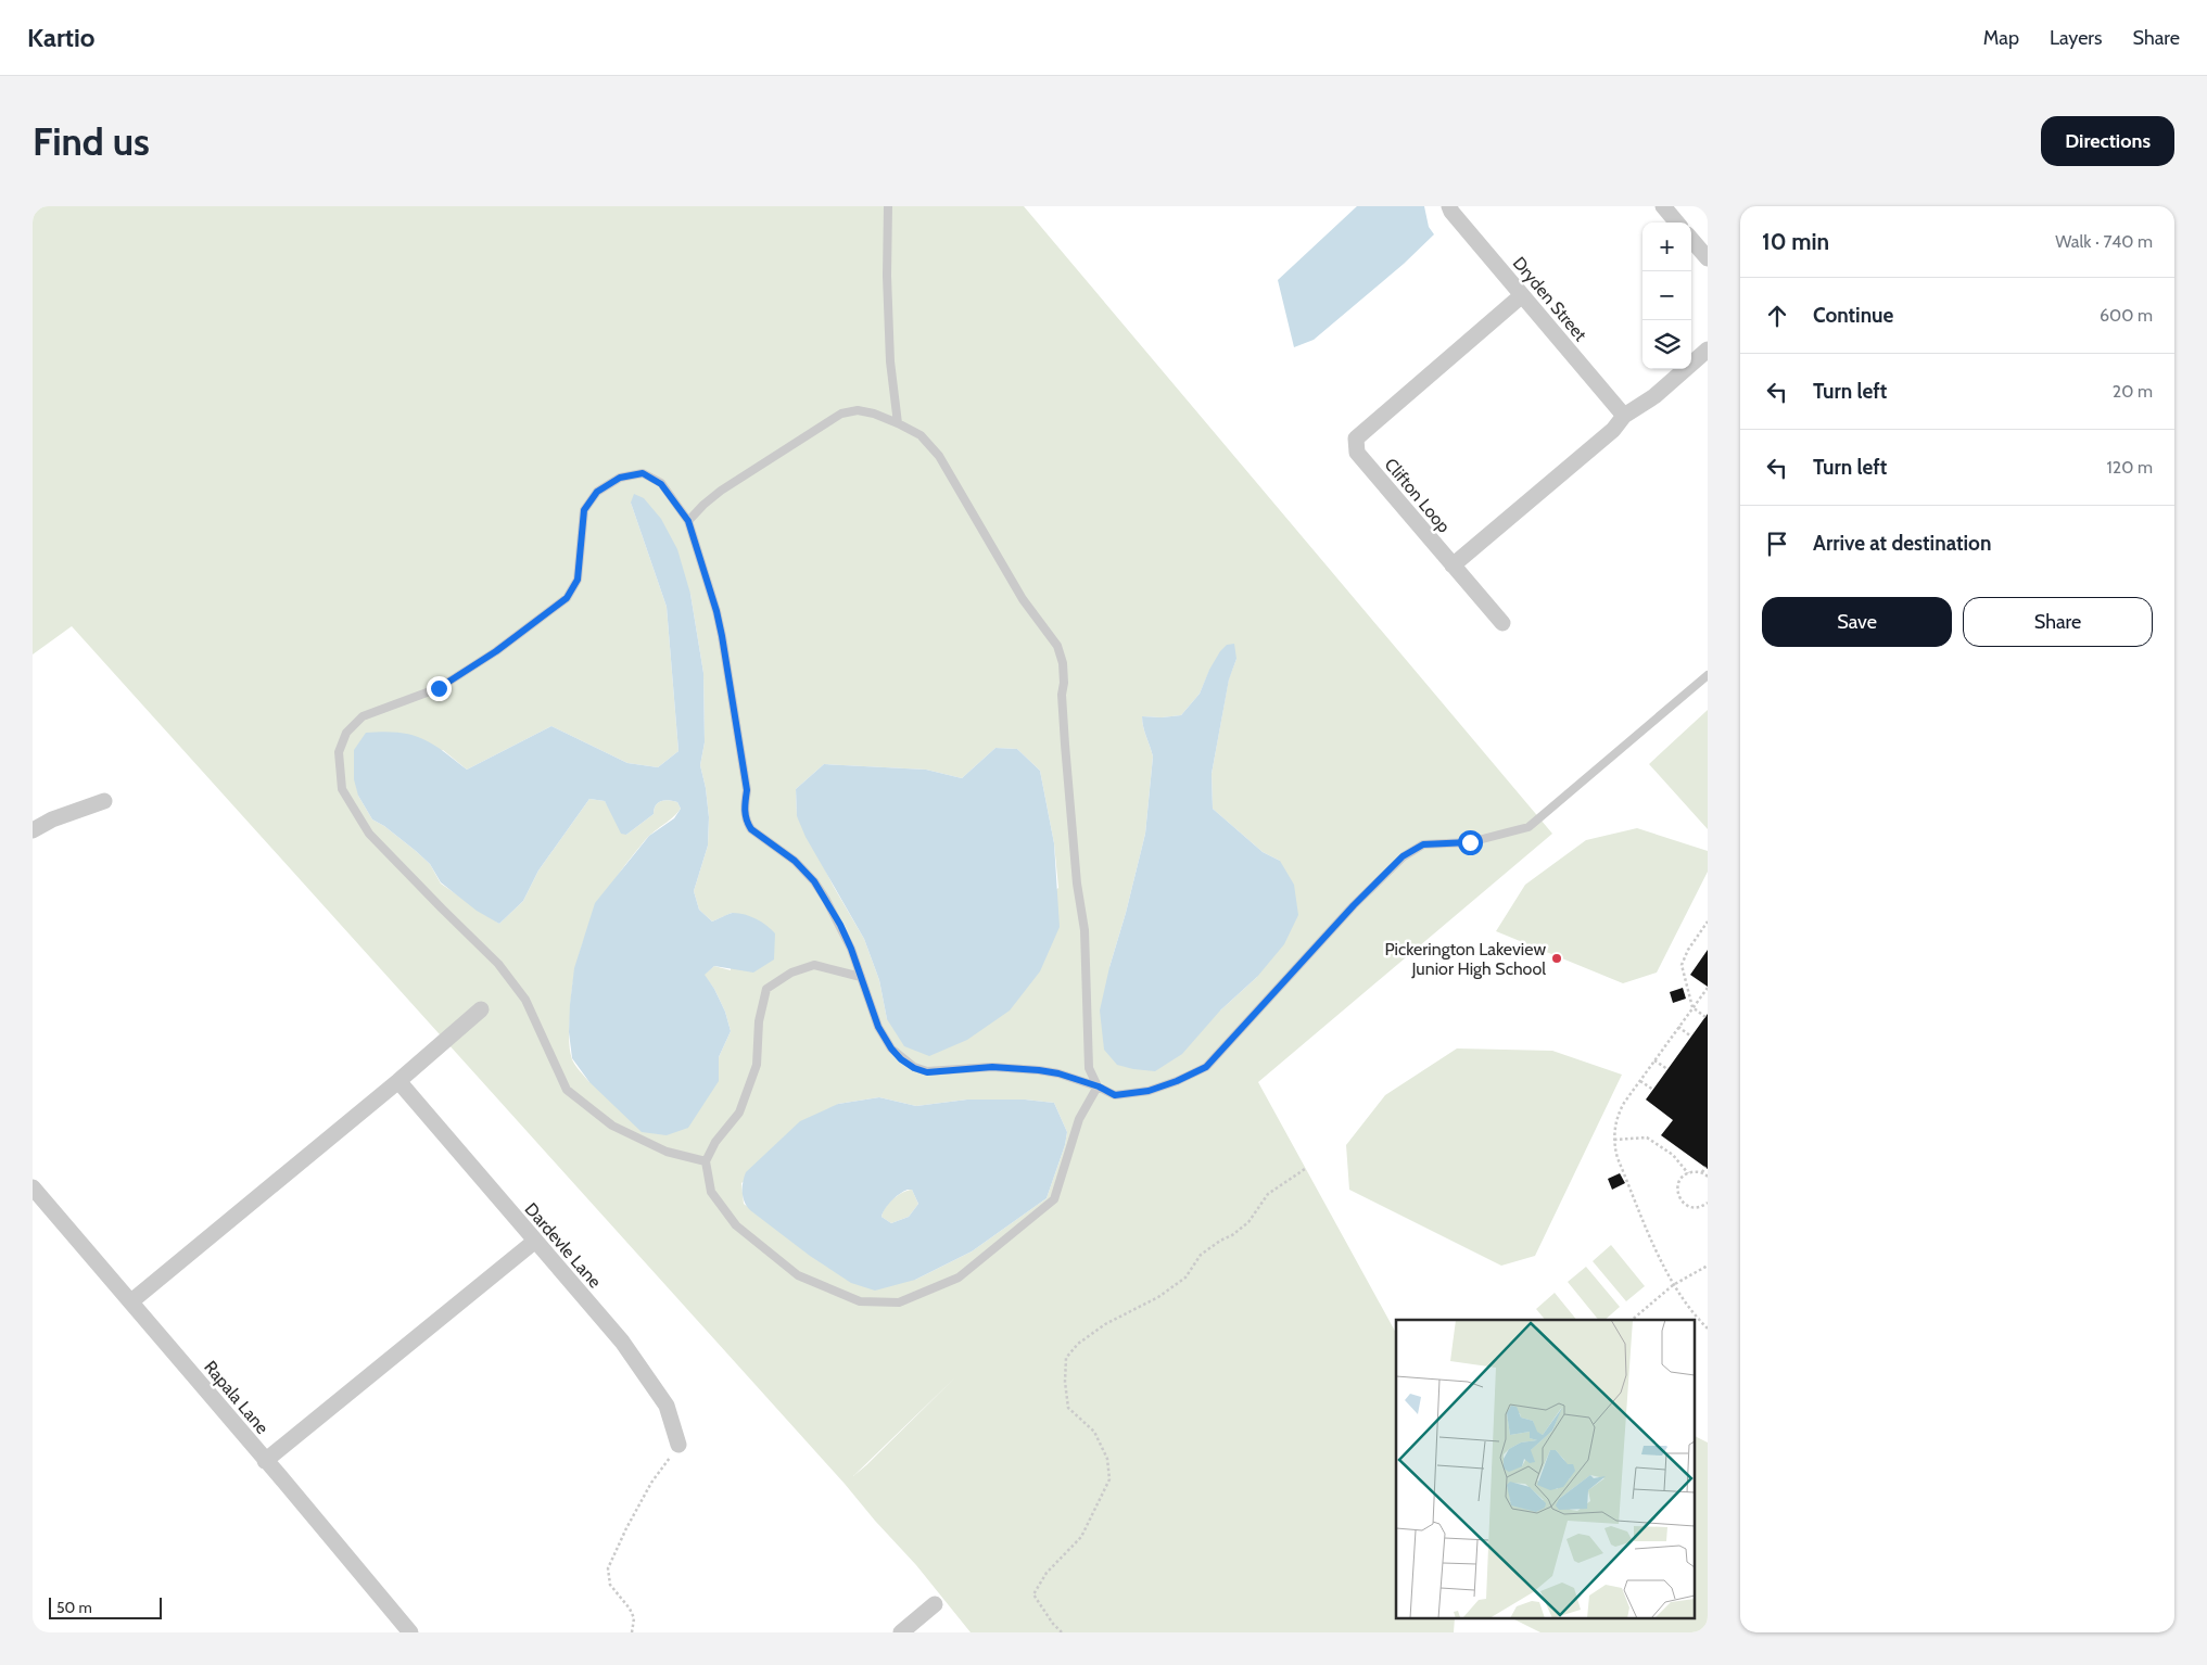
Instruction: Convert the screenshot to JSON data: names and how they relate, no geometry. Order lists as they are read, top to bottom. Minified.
{"streets":{"street":["Dryden Street","Clifton Loop","Dardevle Lane","Rapala Lane"]},"crossings":[["Dryden Street","Clifton Loop"]],"places":["Pickerington Lakeview Junior High School"],"scale_bar":"50 m","page":{"header":"Kartio","nav":["Map","Layers","Share"],"buttons":["Directions",["Save","Share"]],"title":"Find us","heading":["10 min","Walk · 740 m"],"map_buttons":["+","−"],"list":[["Continue","600 m"],["Turn left","20 m"],["Turn left","120 m"],"Arrive at destination"],"scale":"50 m"}}
